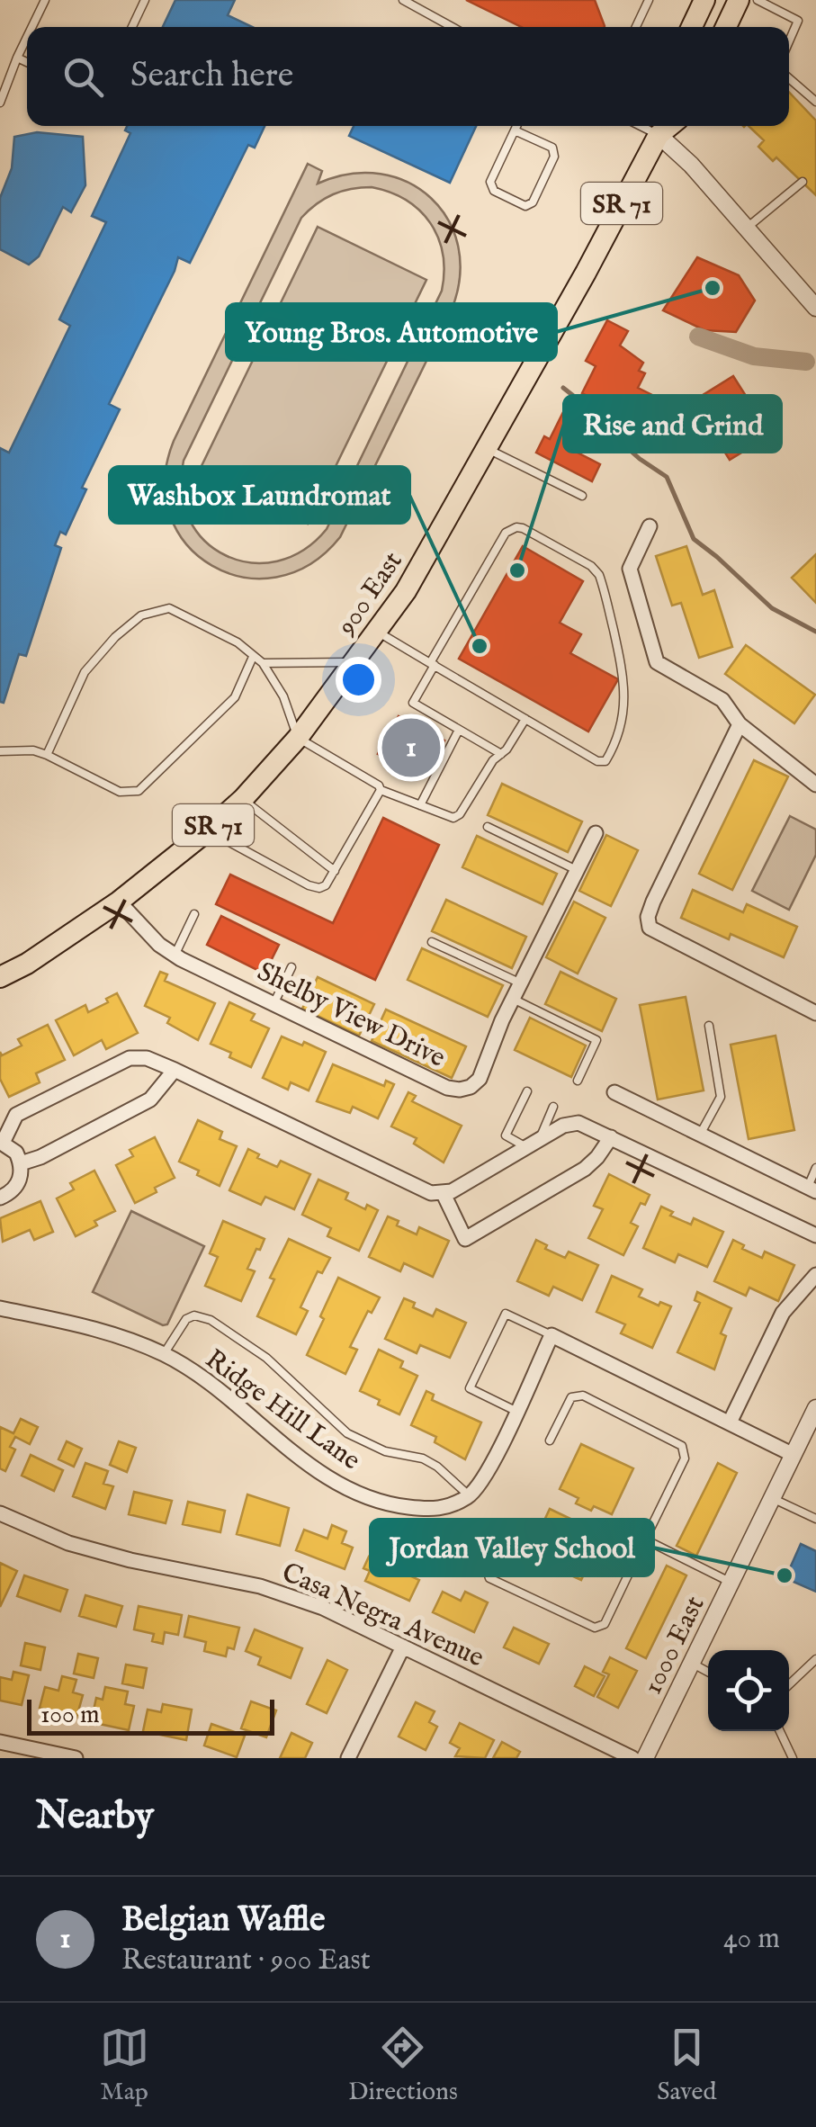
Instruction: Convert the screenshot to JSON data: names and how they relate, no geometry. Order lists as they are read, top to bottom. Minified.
{"streets":{"main road":["SR 71","900 East"],"street":["Shelby View Drive","Ridge Hill Lane","Casa Negra Avenue","1000 East"]},"crossings":[["900 East","Shelby View Drive"]],"places":["Young Bros. Automotive","Rise and Grind","Washbox Laundromat","Jordan Valley School"],"scale_bar":"100 m","page":{"search":"Search here","pins":"1","scale":"100 m","heading":"Nearby","list":[{"mark":"1","name":"Belgian Waffle","note":"Restaurant · 900 East","value":"40 m"}],"nav":["Map","Directions","Saved"]}}
